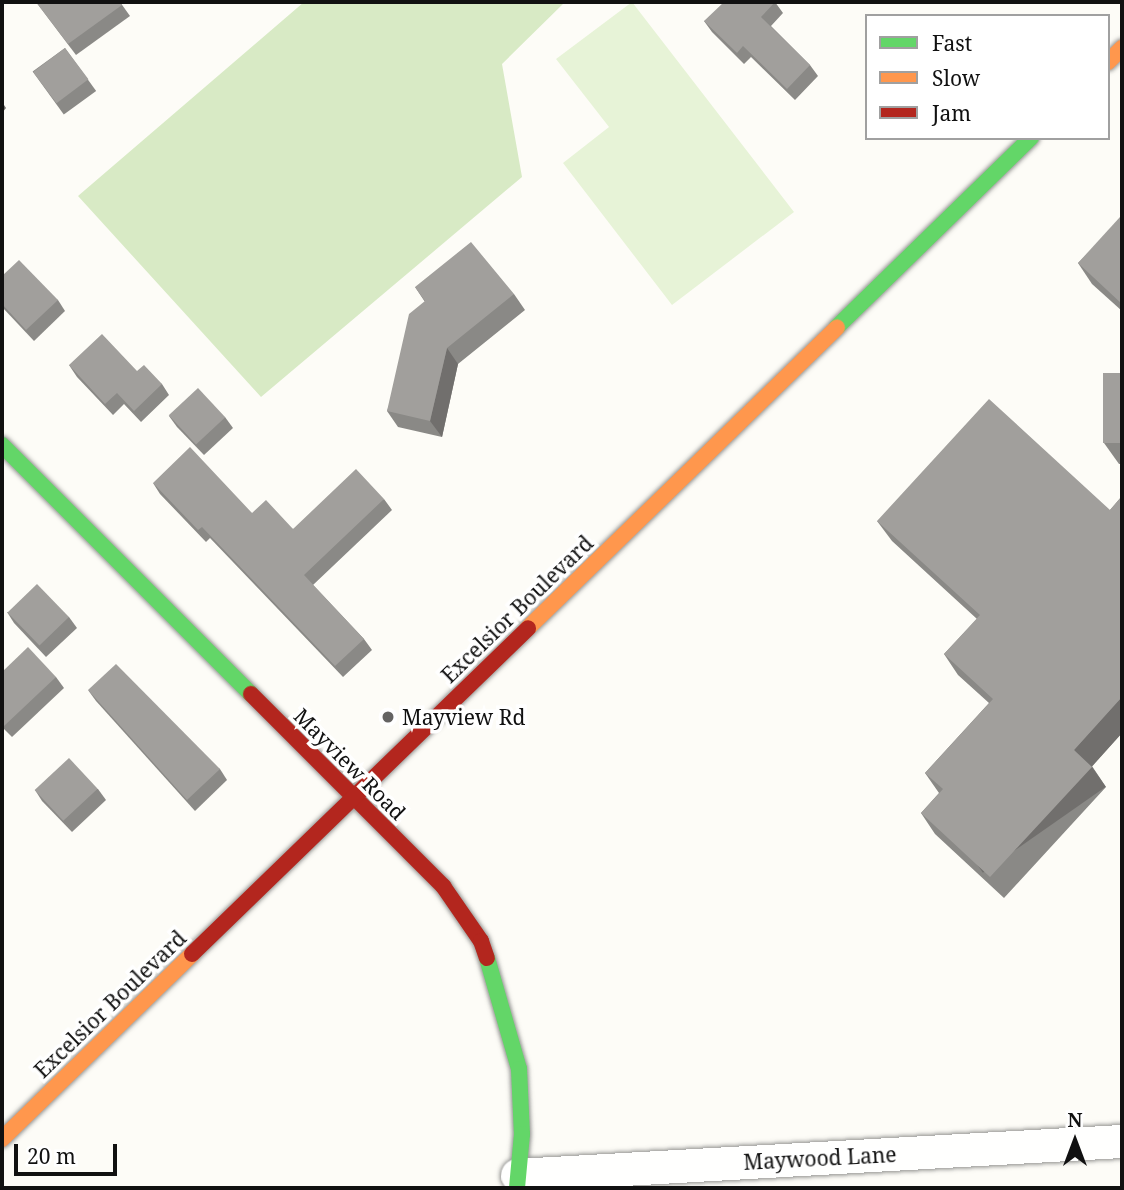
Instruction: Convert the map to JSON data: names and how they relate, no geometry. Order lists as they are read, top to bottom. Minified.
{"streets":{"main road":["Excelsior Boulevard","Mayview Road"],"street":["Maywood Lane"]},"crossings":[["Excelsior Boulevard","Mayview Road"],["Mayview Road","Maywood Lane"]],"places":["Mayview Rd"],"legend":["Fast","Slow","Jam"],"scale_bar":"20 m","north":"top"}
